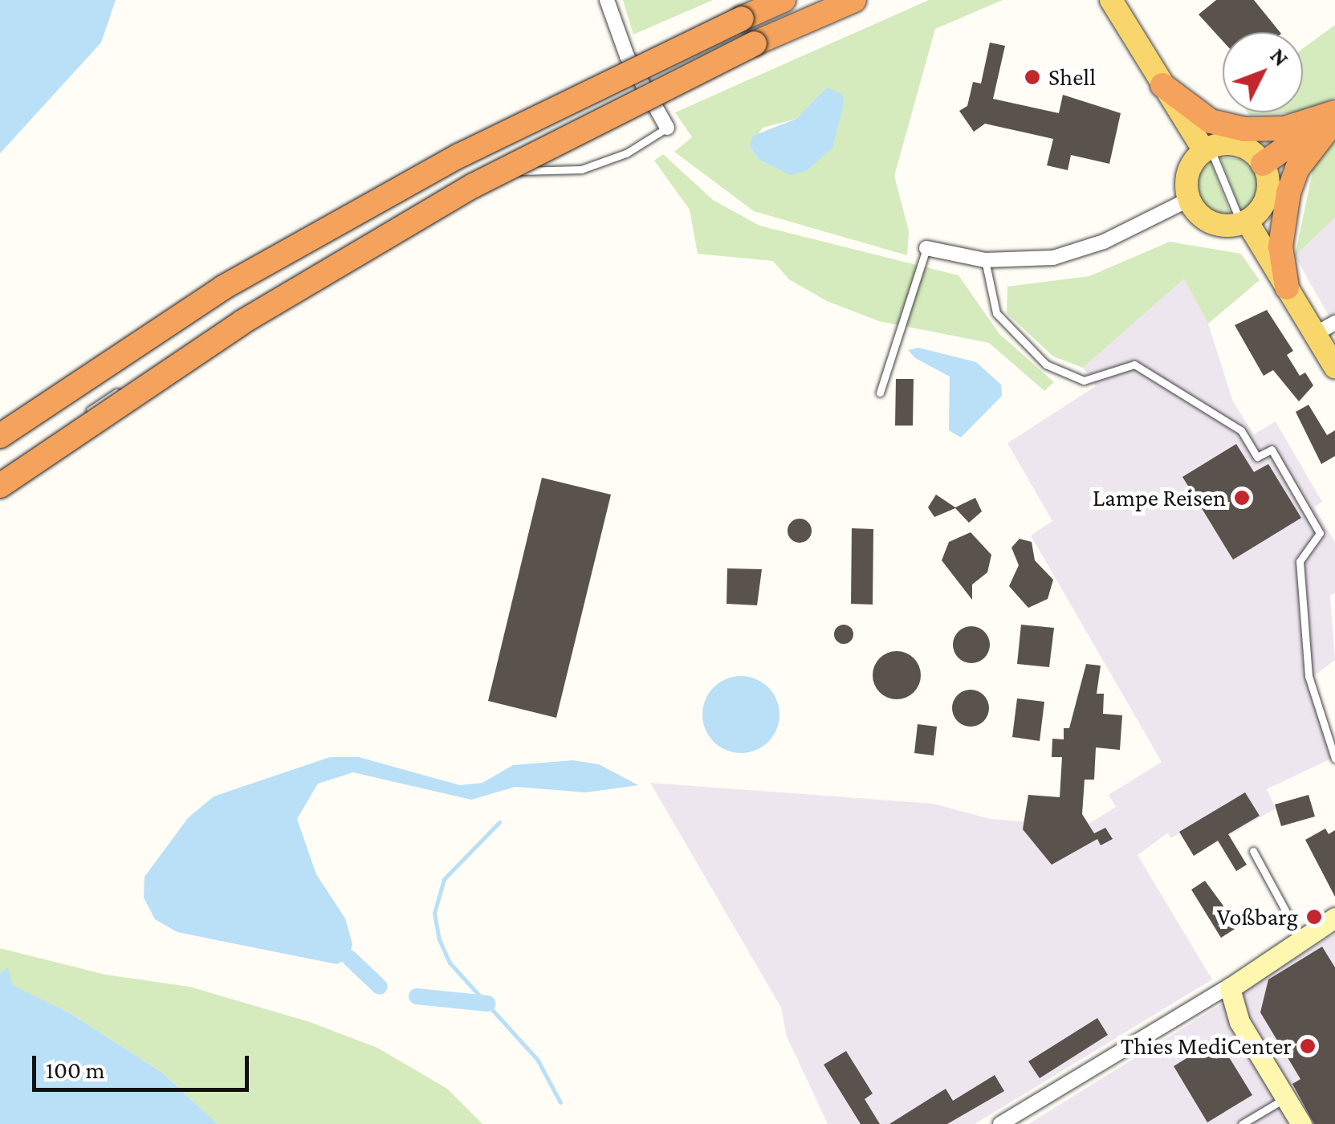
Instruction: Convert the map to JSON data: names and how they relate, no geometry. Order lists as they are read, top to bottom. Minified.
{"places":["Shell","Lampe Reisen","Voßbarg","Thies MediCenter"],"scale_bar":"100 m","north":"top right"}
